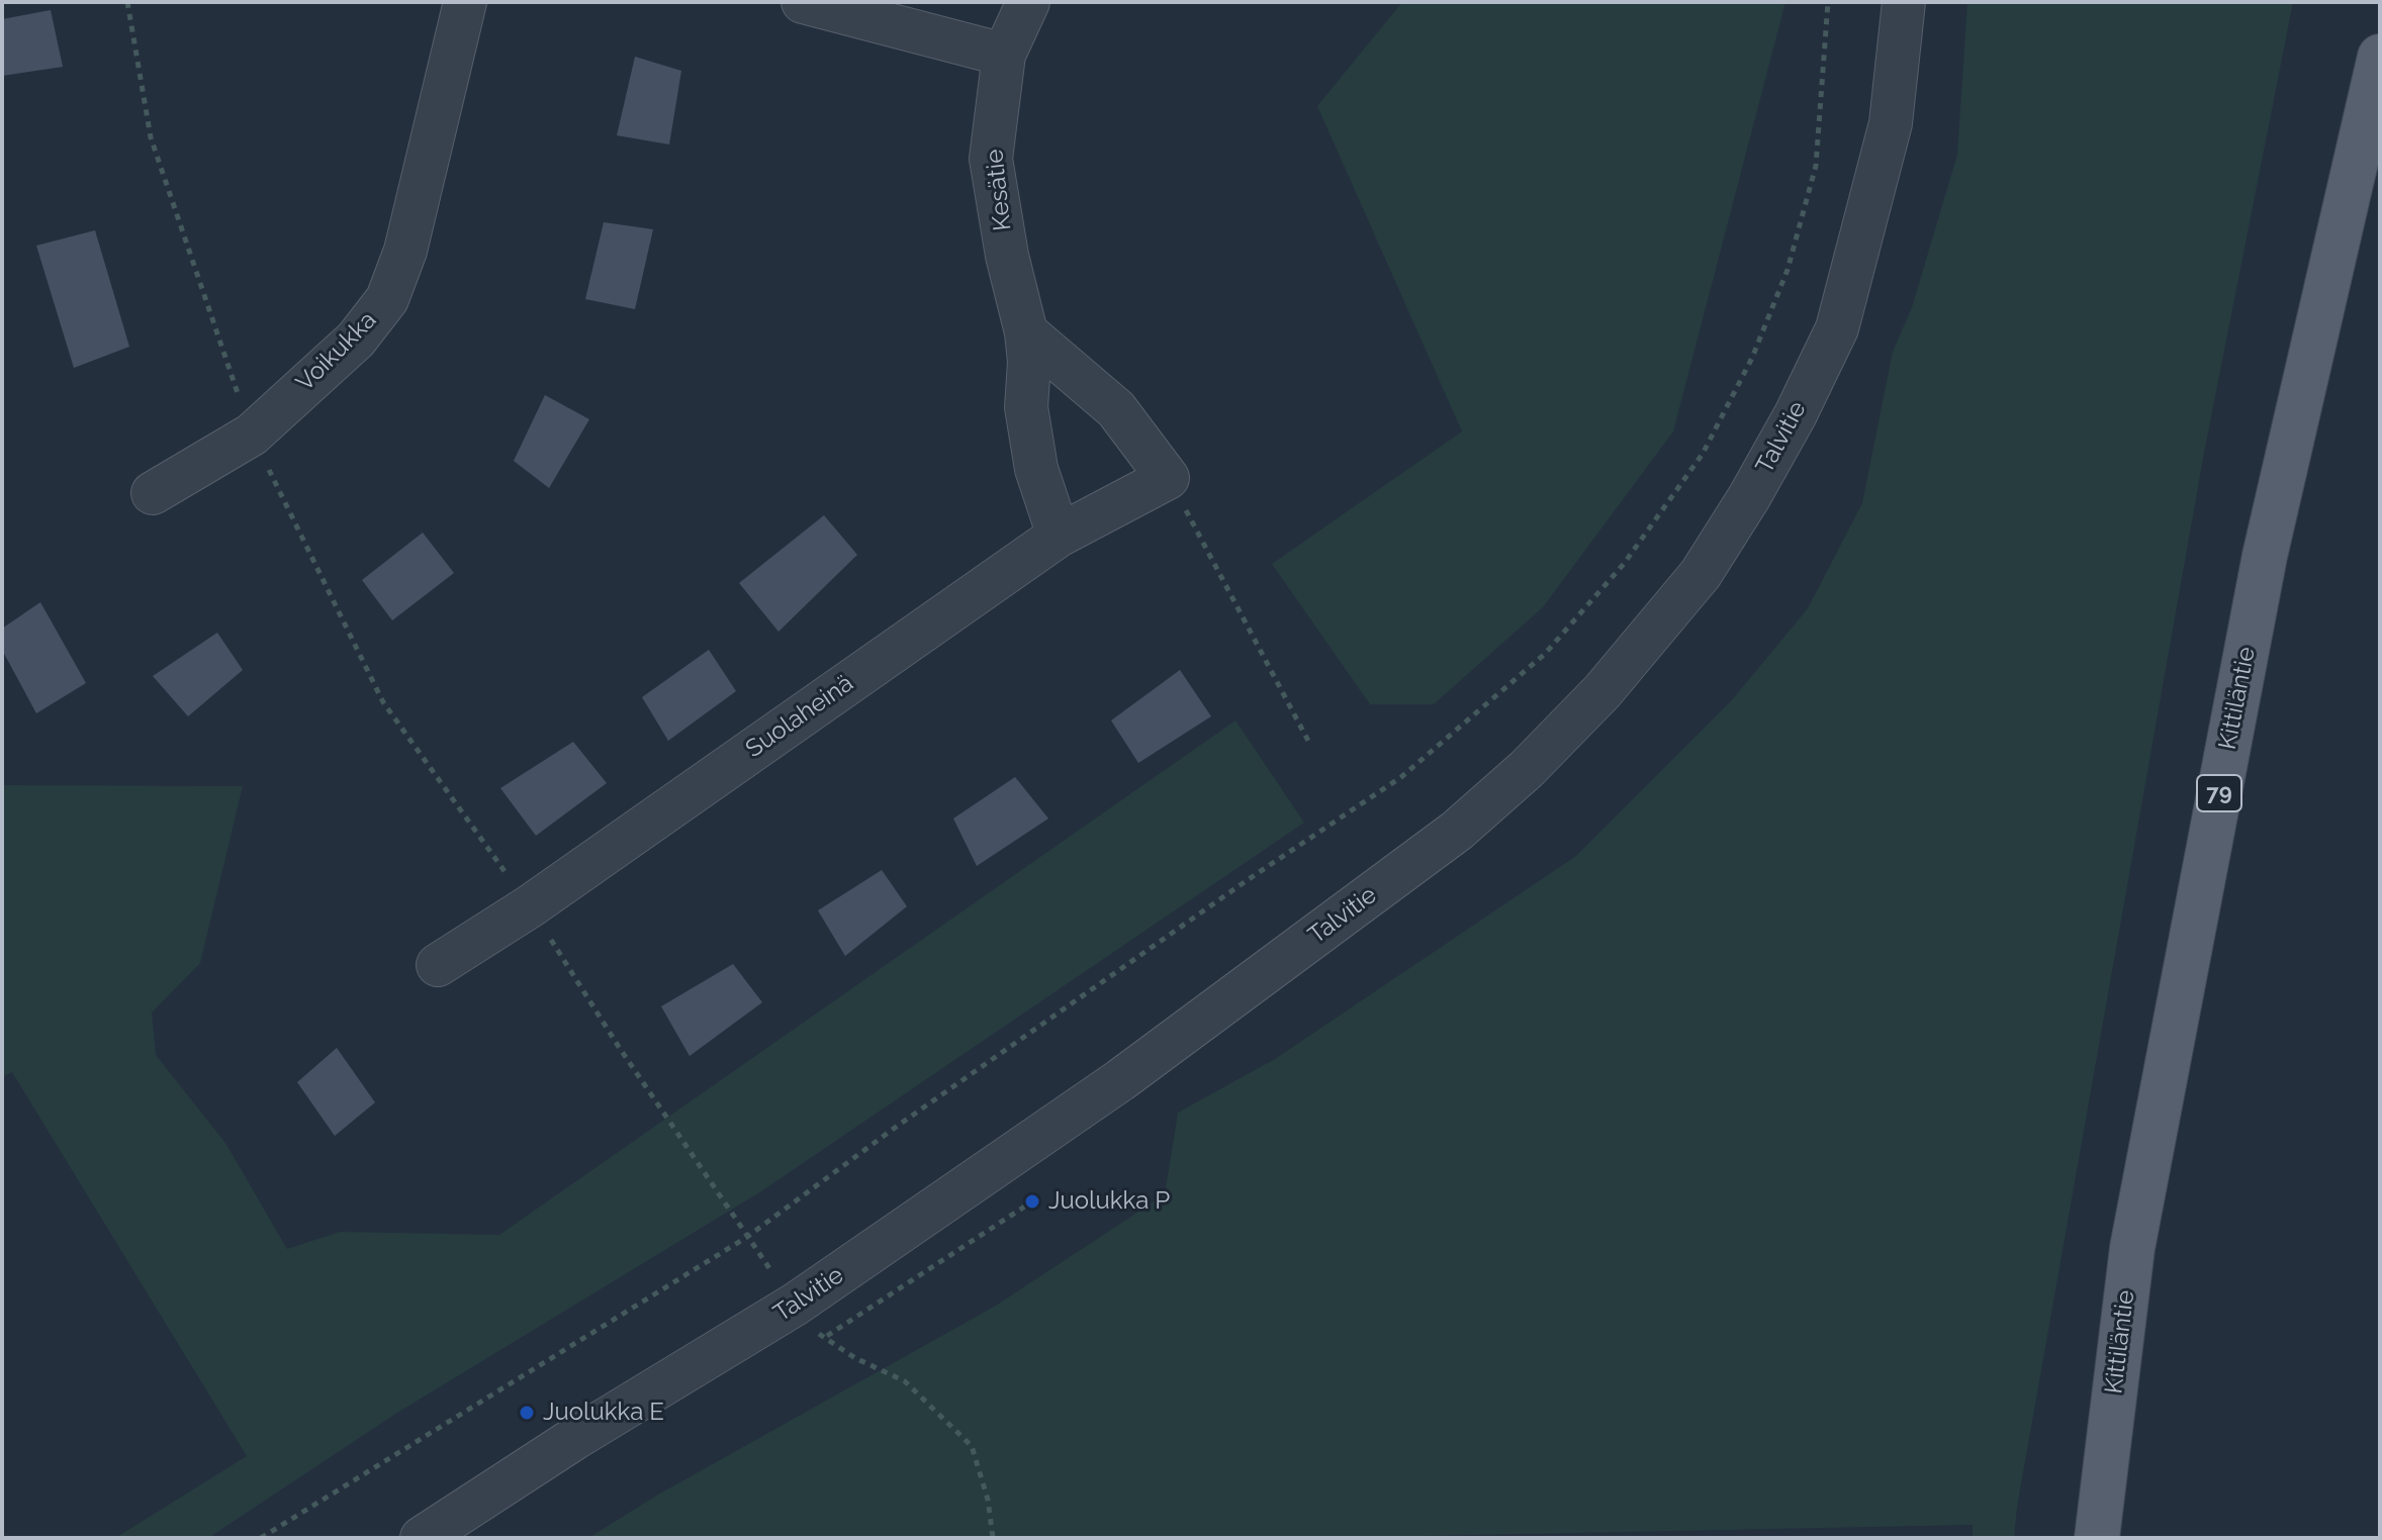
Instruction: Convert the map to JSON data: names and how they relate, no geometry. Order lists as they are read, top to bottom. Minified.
{"streets":{"main road":["Kittiläntie","79"],"street":["Kesätie","Voikukka","Talvitie","Suolaheinä"]},"crossings":[["Kesätie","Suolaheinä"]],"places":["Juolukka P","Juolukka E"]}
